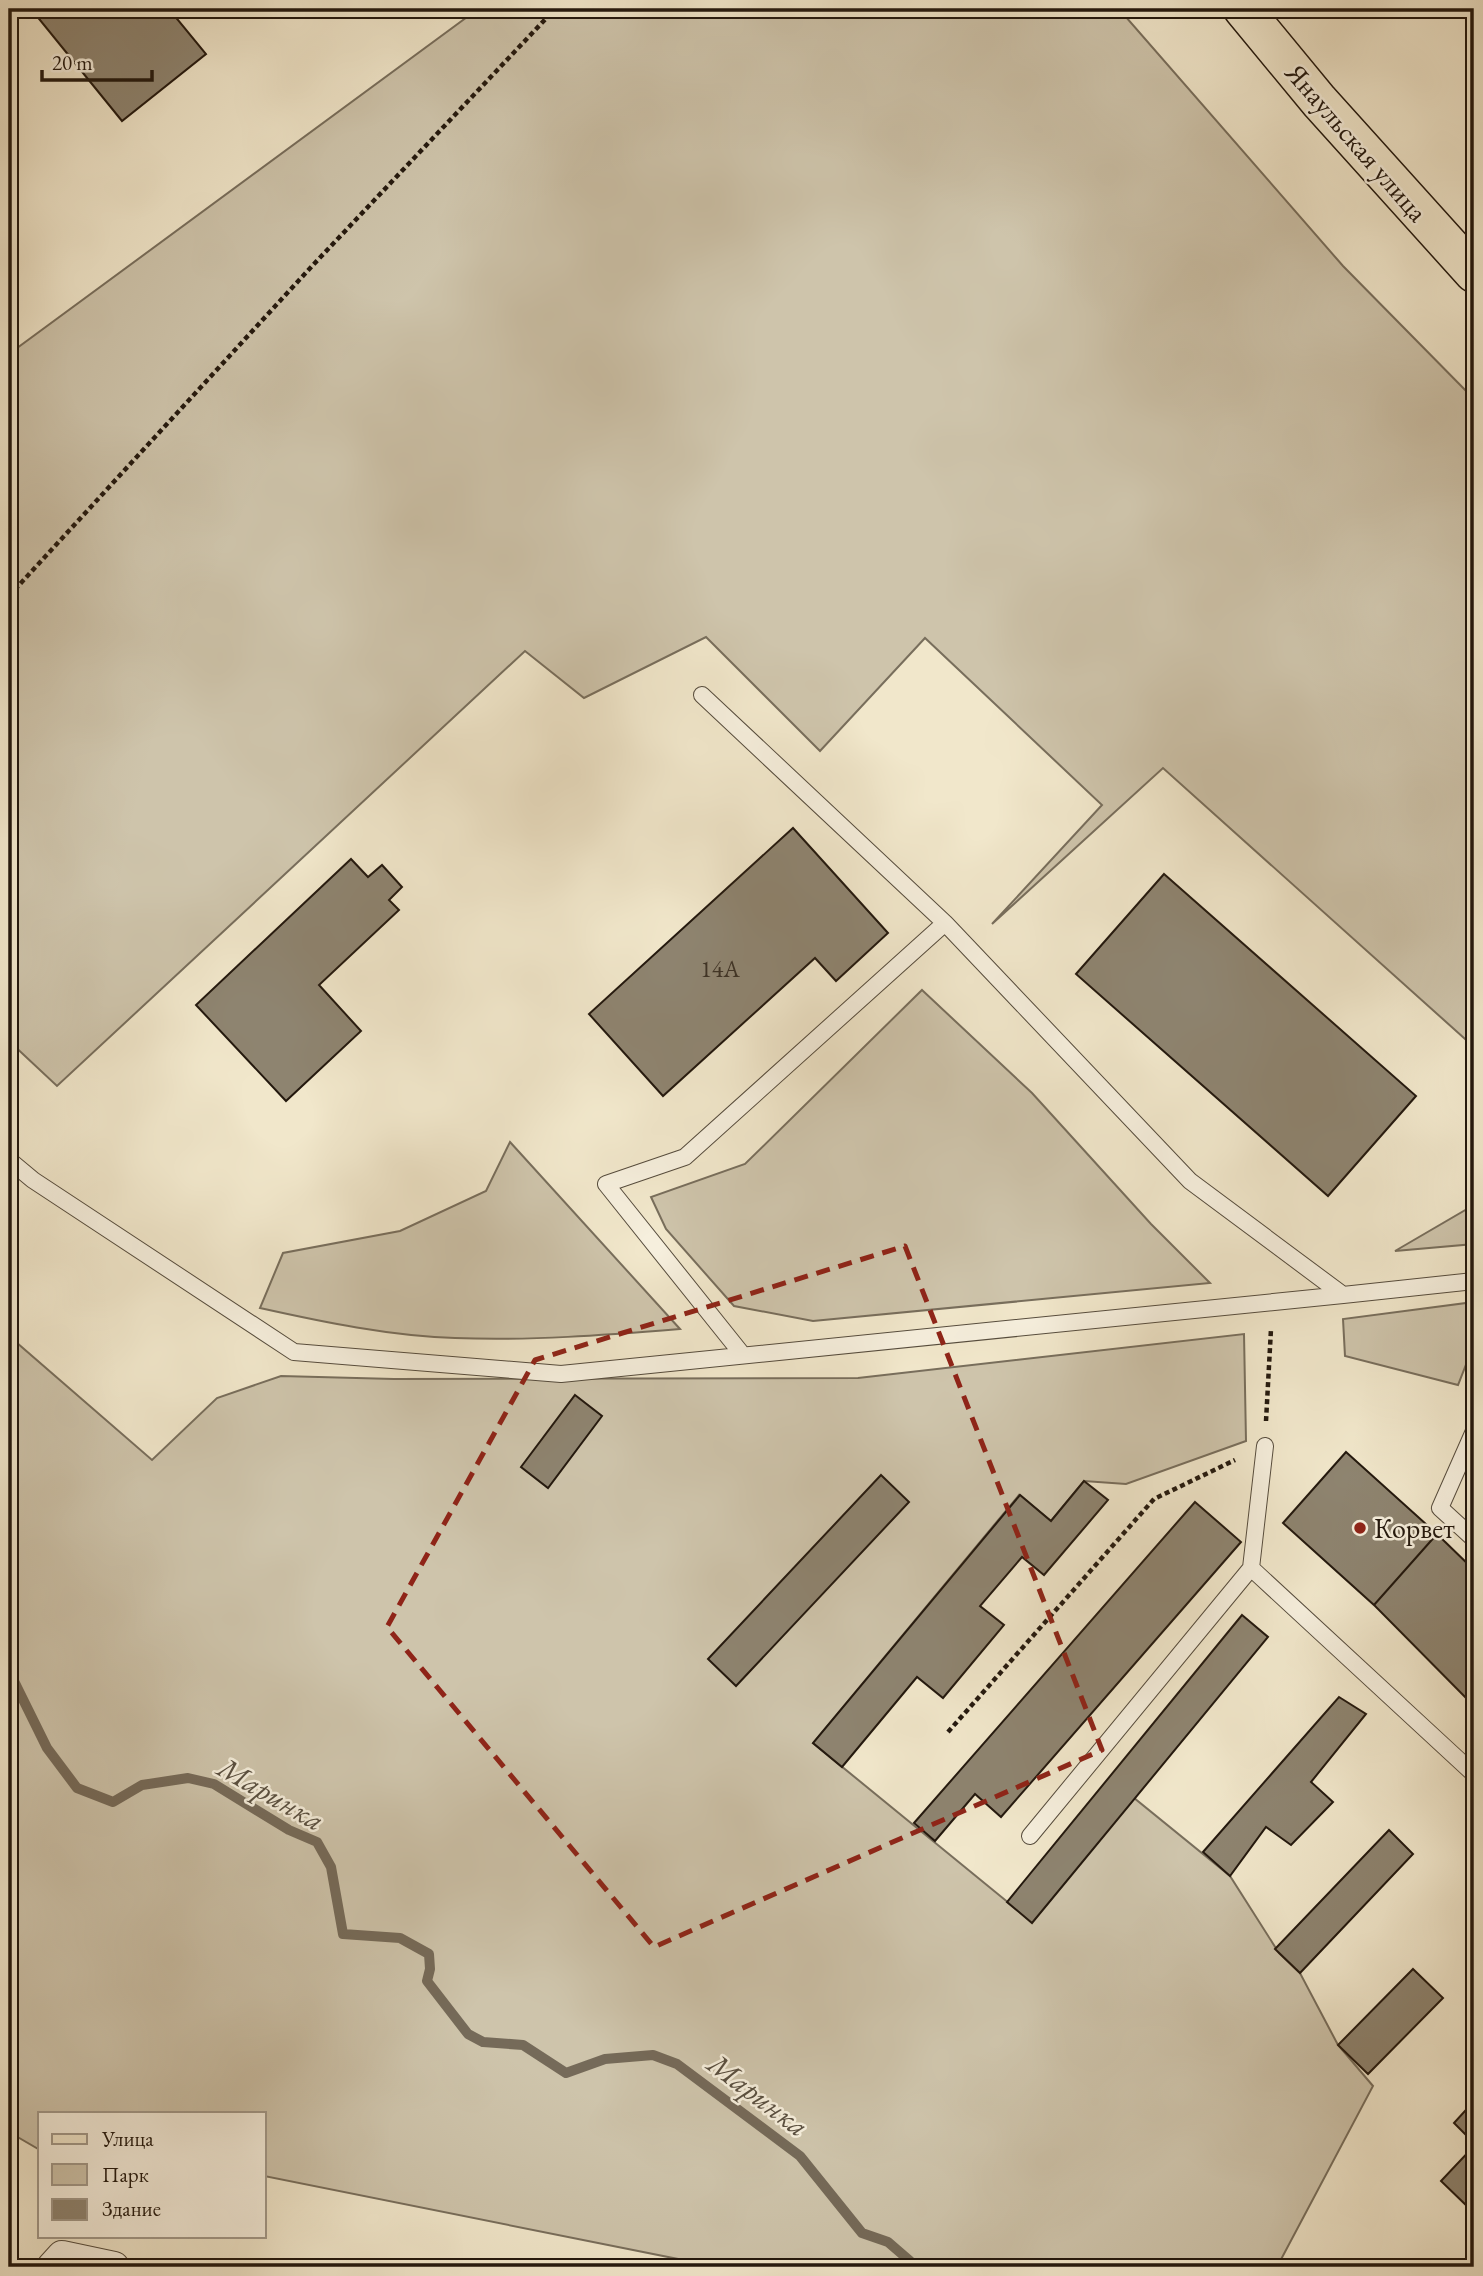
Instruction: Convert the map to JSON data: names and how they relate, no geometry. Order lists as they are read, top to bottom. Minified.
{"streets":{"main road":["Янаульская улица"]},"water":["Маринка"],"places":["Корвет"],"house_numbers":["14А"],"legend":["Улица","Парк","Здание"],"scale_bar":"20 m"}
